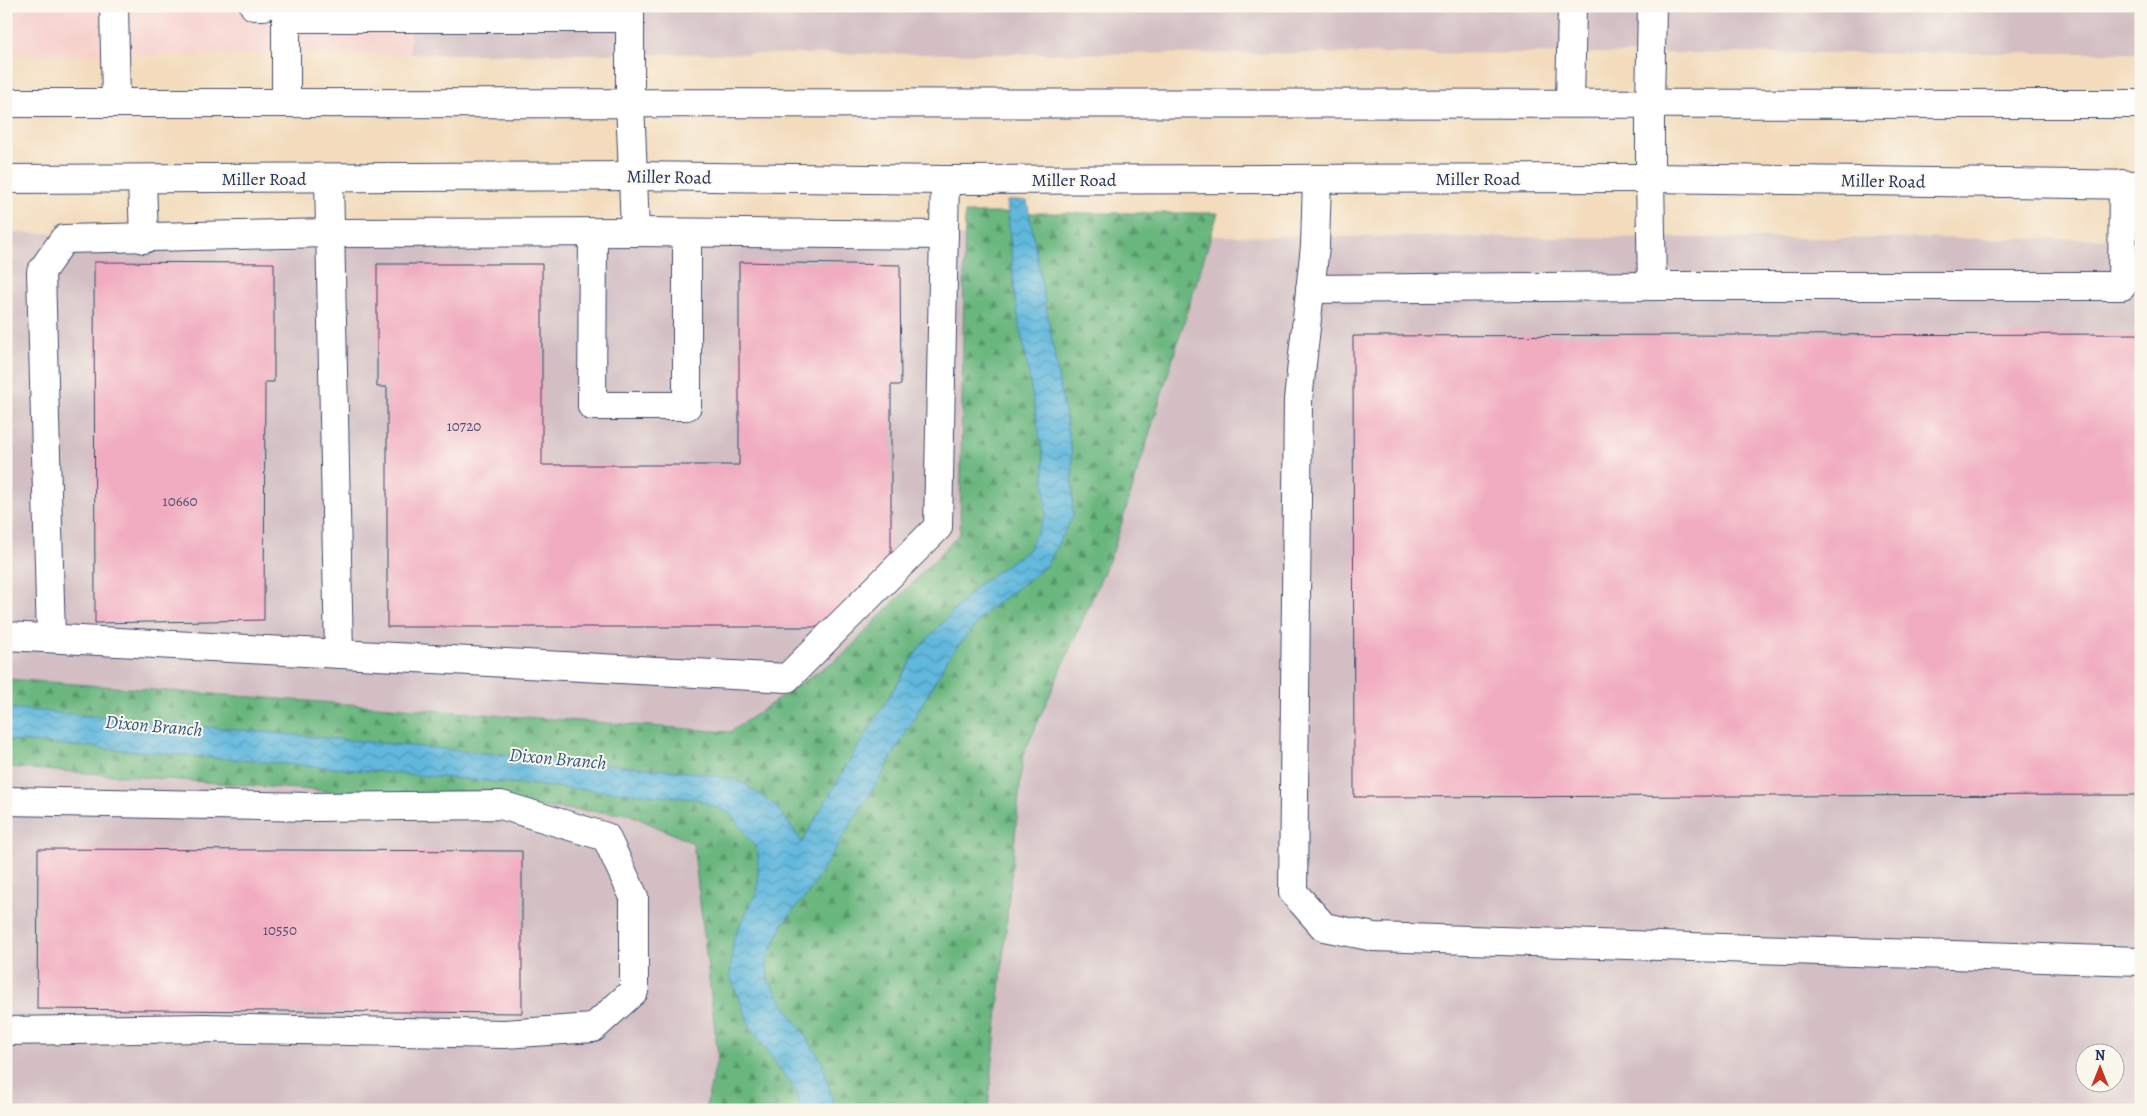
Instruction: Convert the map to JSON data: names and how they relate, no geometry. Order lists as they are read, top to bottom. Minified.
{"streets":{"main road":["Miller Road"]},"water":["Dixon Branch"],"house_numbers":["10720","10660","10550"],"north":"top"}
